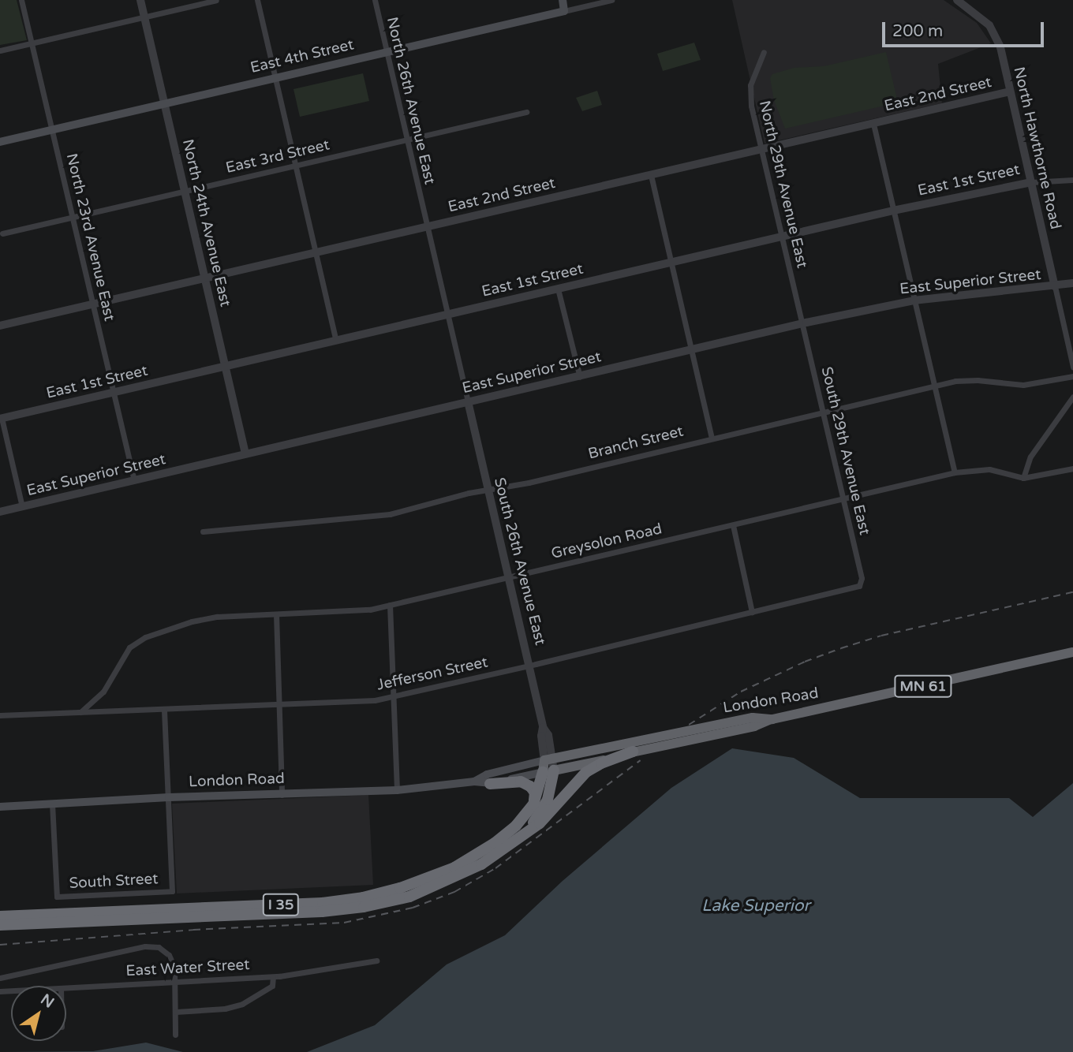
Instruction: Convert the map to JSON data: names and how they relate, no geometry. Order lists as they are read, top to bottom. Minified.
{"streets":{"highway":["MN 61","London Road","I 35"],"main road":["East 4th Street"],"street":["East 2nd Street","North 26th Avenue East","North Hawthorne Road","East 3rd Street","East 1st Street","North 29th Avenue East","North 24th Avenue East","North 23rd Avenue East","East Superior Street","Branch Street","South 29th Avenue East","Greysolon Road","South 26th Avenue East","Jefferson Street","South Street","East Water Street"]},"crossings":[["East 4th Street","North 26th Avenue East"],["East 4th Street","North 24th Avenue East"],["East 4th Street","North 23rd Avenue East"],["East 2nd Street","North 26th Avenue East"],["East 2nd Street","North Hawthorne Road"],["East 2nd Street","North 29th Avenue East"],["East 2nd Street","North 24th Avenue East"],["East 2nd Street","North 23rd Avenue East"],["North 26th Avenue East","East 3rd Street"],["North 26th Avenue East","East 1st Street"],["North 26th Avenue East","East Superior Street"],["North 26th Avenue East","South 26th Avenue East"],["North Hawthorne Road","East 1st Street"],["North Hawthorne Road","East Superior Street"],["East 3rd Street","North 24th Avenue East"],["East 3rd Street","North 23rd Avenue East"],["East 1st Street","North 29th Avenue East"],["East 1st Street","North 24th Avenue East"],["East 1st Street","North 23rd Avenue East"],["North 29th Avenue East","East Superior Street"],["North 29th Avenue East","South 29th Avenue East"],["North 24th Avenue East","East Superior Street"],["North 23rd Avenue East","East Superior Street"],["East Superior Street","South 29th Avenue East"],["East Superior Street","South 26th Avenue East"],["Branch Street","South 29th Avenue East"],["Branch Street","South 26th Avenue East"],["South 29th Avenue East","Greysolon Road"],["South 29th Avenue East","Jefferson Street"],["Greysolon Road","South 26th Avenue East"],["Greysolon Road","Jefferson Street"],["South 26th Avenue East","Jefferson Street"],["South 26th Avenue East","London Road"],["MN 61","London Road"],["London Road","South Street"],["London Road","I 35"]],"water":["Lake Superior"],"scale_bar":"200 m","north":"top right"}
